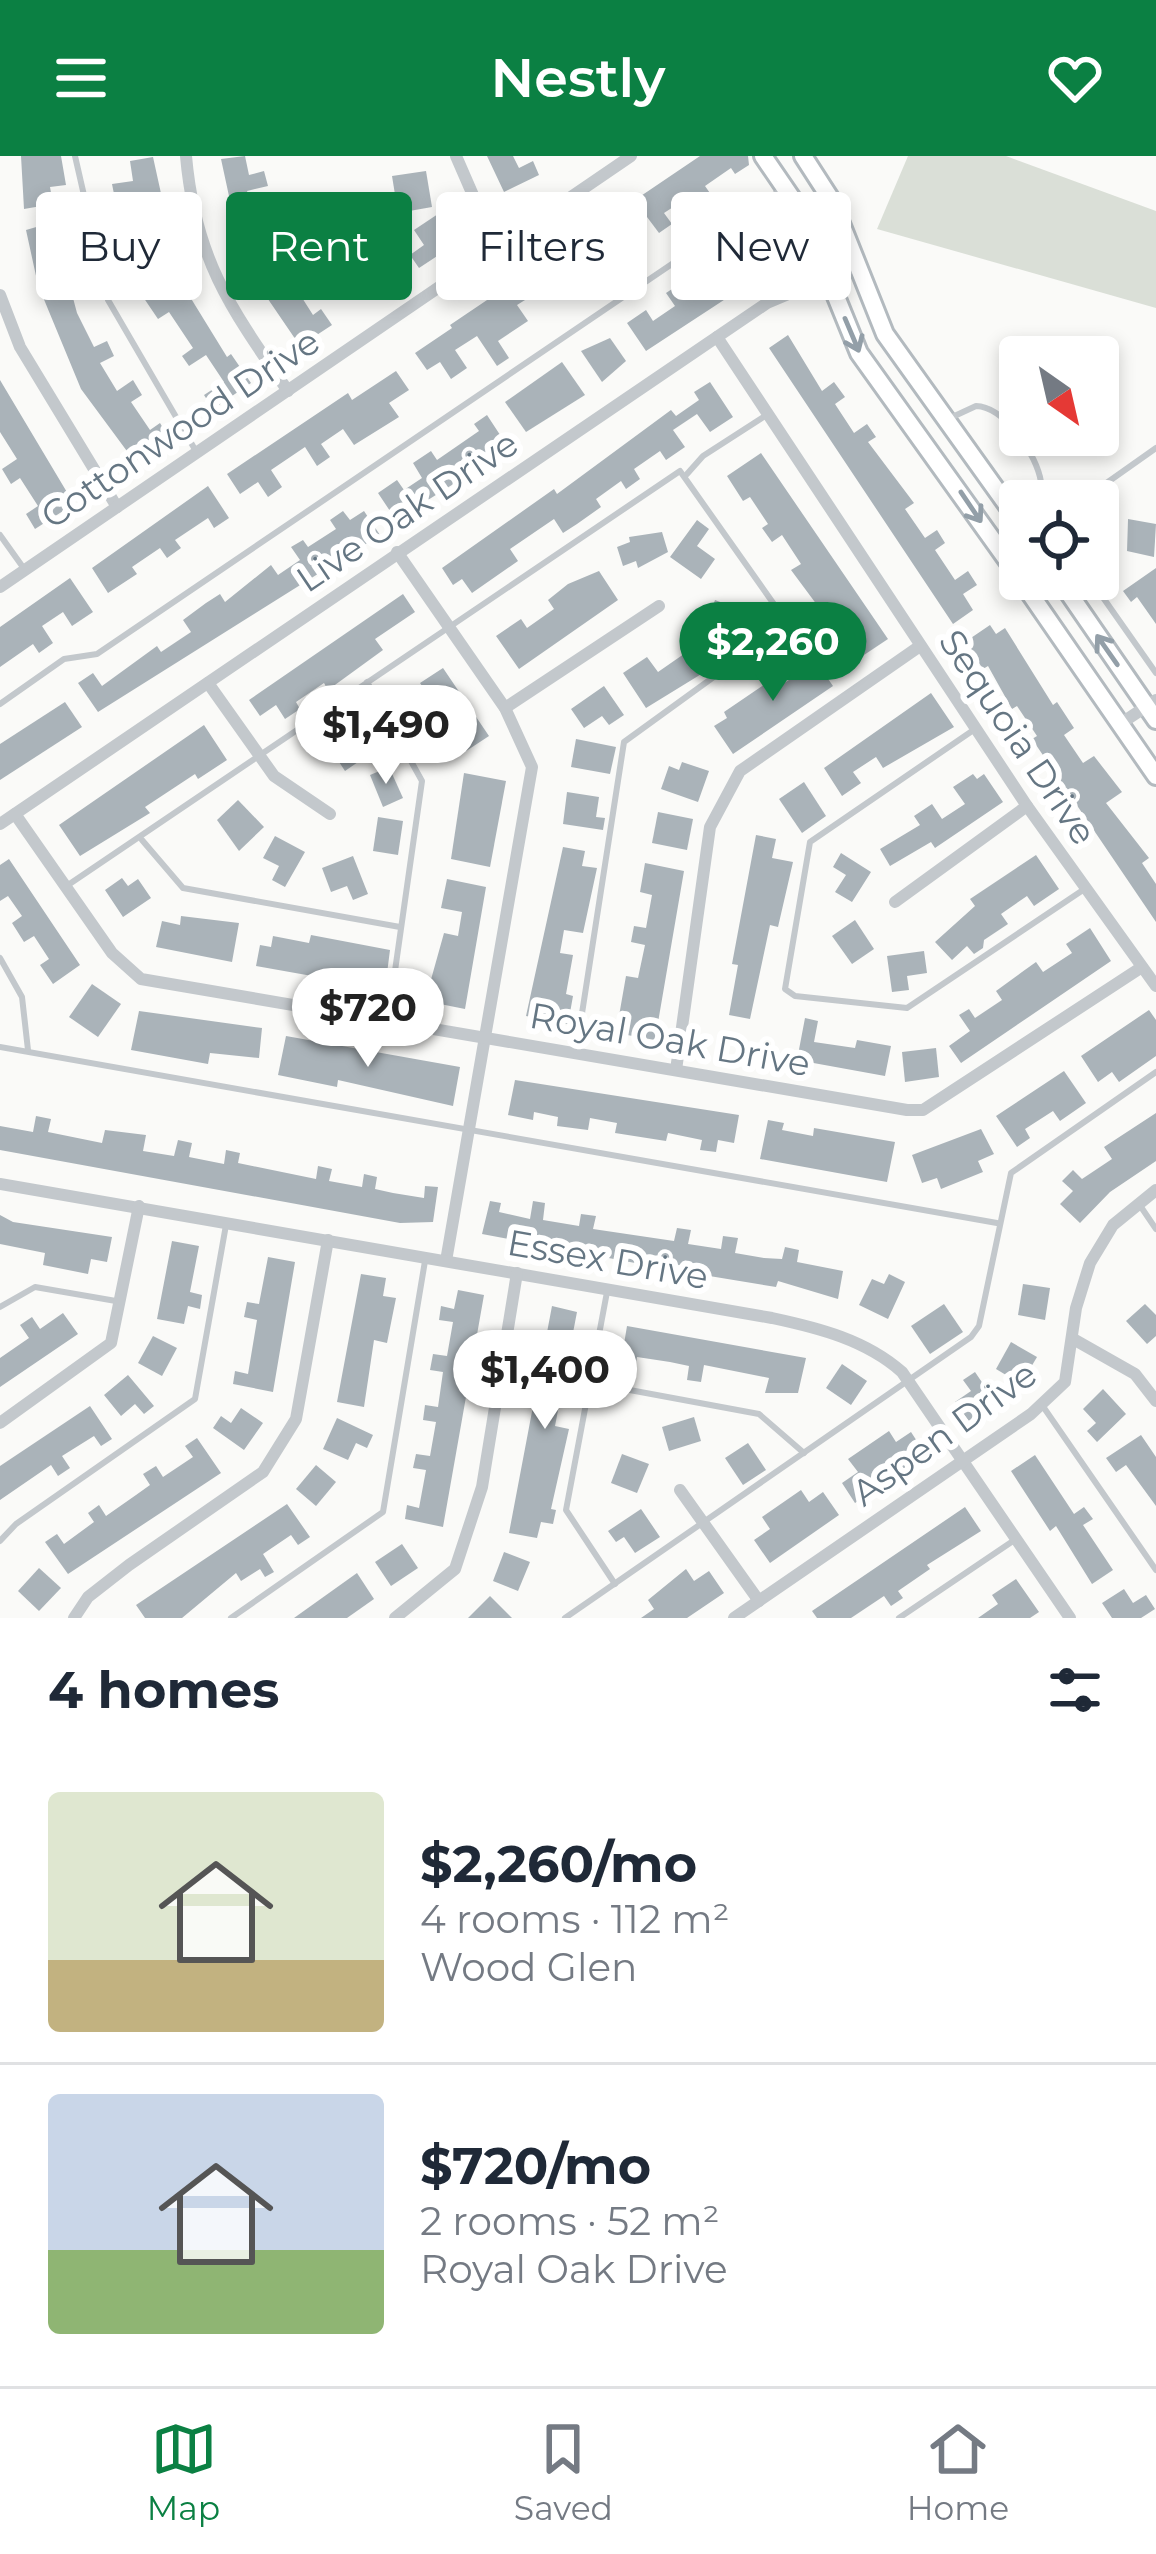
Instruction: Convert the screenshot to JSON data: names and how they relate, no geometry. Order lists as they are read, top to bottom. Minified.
{"streets":{"street":["Cottonwood Drive","Live Oak Drive","Sequoia Drive","Royal Oak Drive","Essex Drive","Aspen Drive"]},"crossings":[["Live Oak Drive","Sequoia Drive"],["Live Oak Drive","Royal Oak Drive"],["Sequoia Drive","Royal Oak Drive"],["Essex Drive","Aspen Drive"]],"north":"bottom right","page":{"header":"Nestly","chip":["Buy","Rent","Filters","New"],"price":["$2,260","$1,490","$720","$1,400"],"heading":"4 homes","list":[{"name":"$2,260/mo","note":"4 rooms · 112 m² · Wood Glen"},{"name":"$720/mo","note":"2 rooms · 52 m² · Royal Oak Drive"}],"tabs":["Map","Saved","Home"]}}
